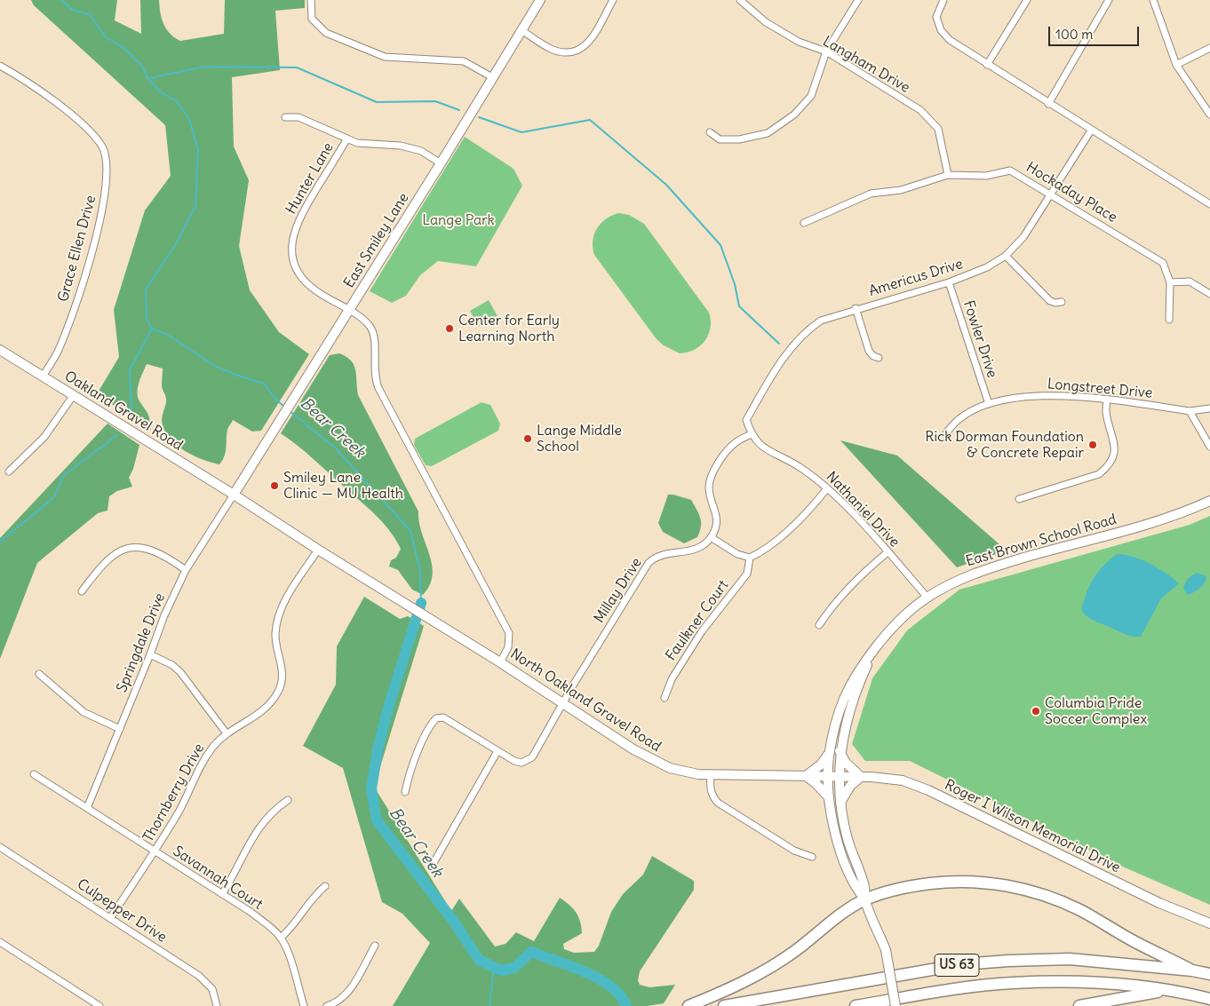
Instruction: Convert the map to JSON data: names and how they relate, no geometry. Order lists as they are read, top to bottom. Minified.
{"streets":{"highway":["US 63"],"street":["Langham Drive","Hunter Lane","Hockaday Place","East Smiley Lane","Grace Ellen Drive","Americus Drive","Fowler Drive","Longstreet Drive","Oakland Gravel Road","Nathaniel Drive","East Brown School Road","Millay Drive","Faulkner Court","Springdale Drive","North Oakland Gravel Road","Thornberry Drive","Roger I Wilson Memorial Drive","Savannah Court","Culpepper Drive"]},"crossings":[["Langham Drive","Hockaday Place"],["Hunter Lane","East Smiley Lane"],["Hunter Lane","North Oakland Gravel Road"],["Hockaday Place","Americus Drive"],["East Smiley Lane","Oakland Gravel Road"],["East Smiley Lane","Springdale Drive"],["East Smiley Lane","North Oakland Gravel Road"],["Grace Ellen Drive","Oakland Gravel Road"],["Americus Drive","Fowler Drive"],["Americus Drive","Nathaniel Drive"],["Fowler Drive","Longstreet Drive"],["Oakland Gravel Road","Springdale Drive"],["Oakland Gravel Road","North Oakland Gravel Road"],["Nathaniel Drive","East Brown School Road"],["East Brown School Road","North Oakland Gravel Road"],["East Brown School Road","Roger I Wilson Memorial Drive"],["Millay Drive","North Oakland Gravel Road"],["Springdale Drive","North Oakland Gravel Road"],["Springdale Drive","Savannah Court"],["North Oakland Gravel Road","Thornberry Drive"],["North Oakland Gravel Road","Roger I Wilson Memorial Drive"],["Thornberry Drive","Savannah Court"],["Thornberry Drive","Culpepper Drive"]],"water":["Bear Creek"],"parks":["Lange Park"],"places":["Center for Early Learning North","Lange Middle School","Rick Dorman Foundation & Concrete Repair","Smiley Lane Clinic — MU Health","Columbia Pride Soccer Complex"],"scale_bar":"100 m"}
